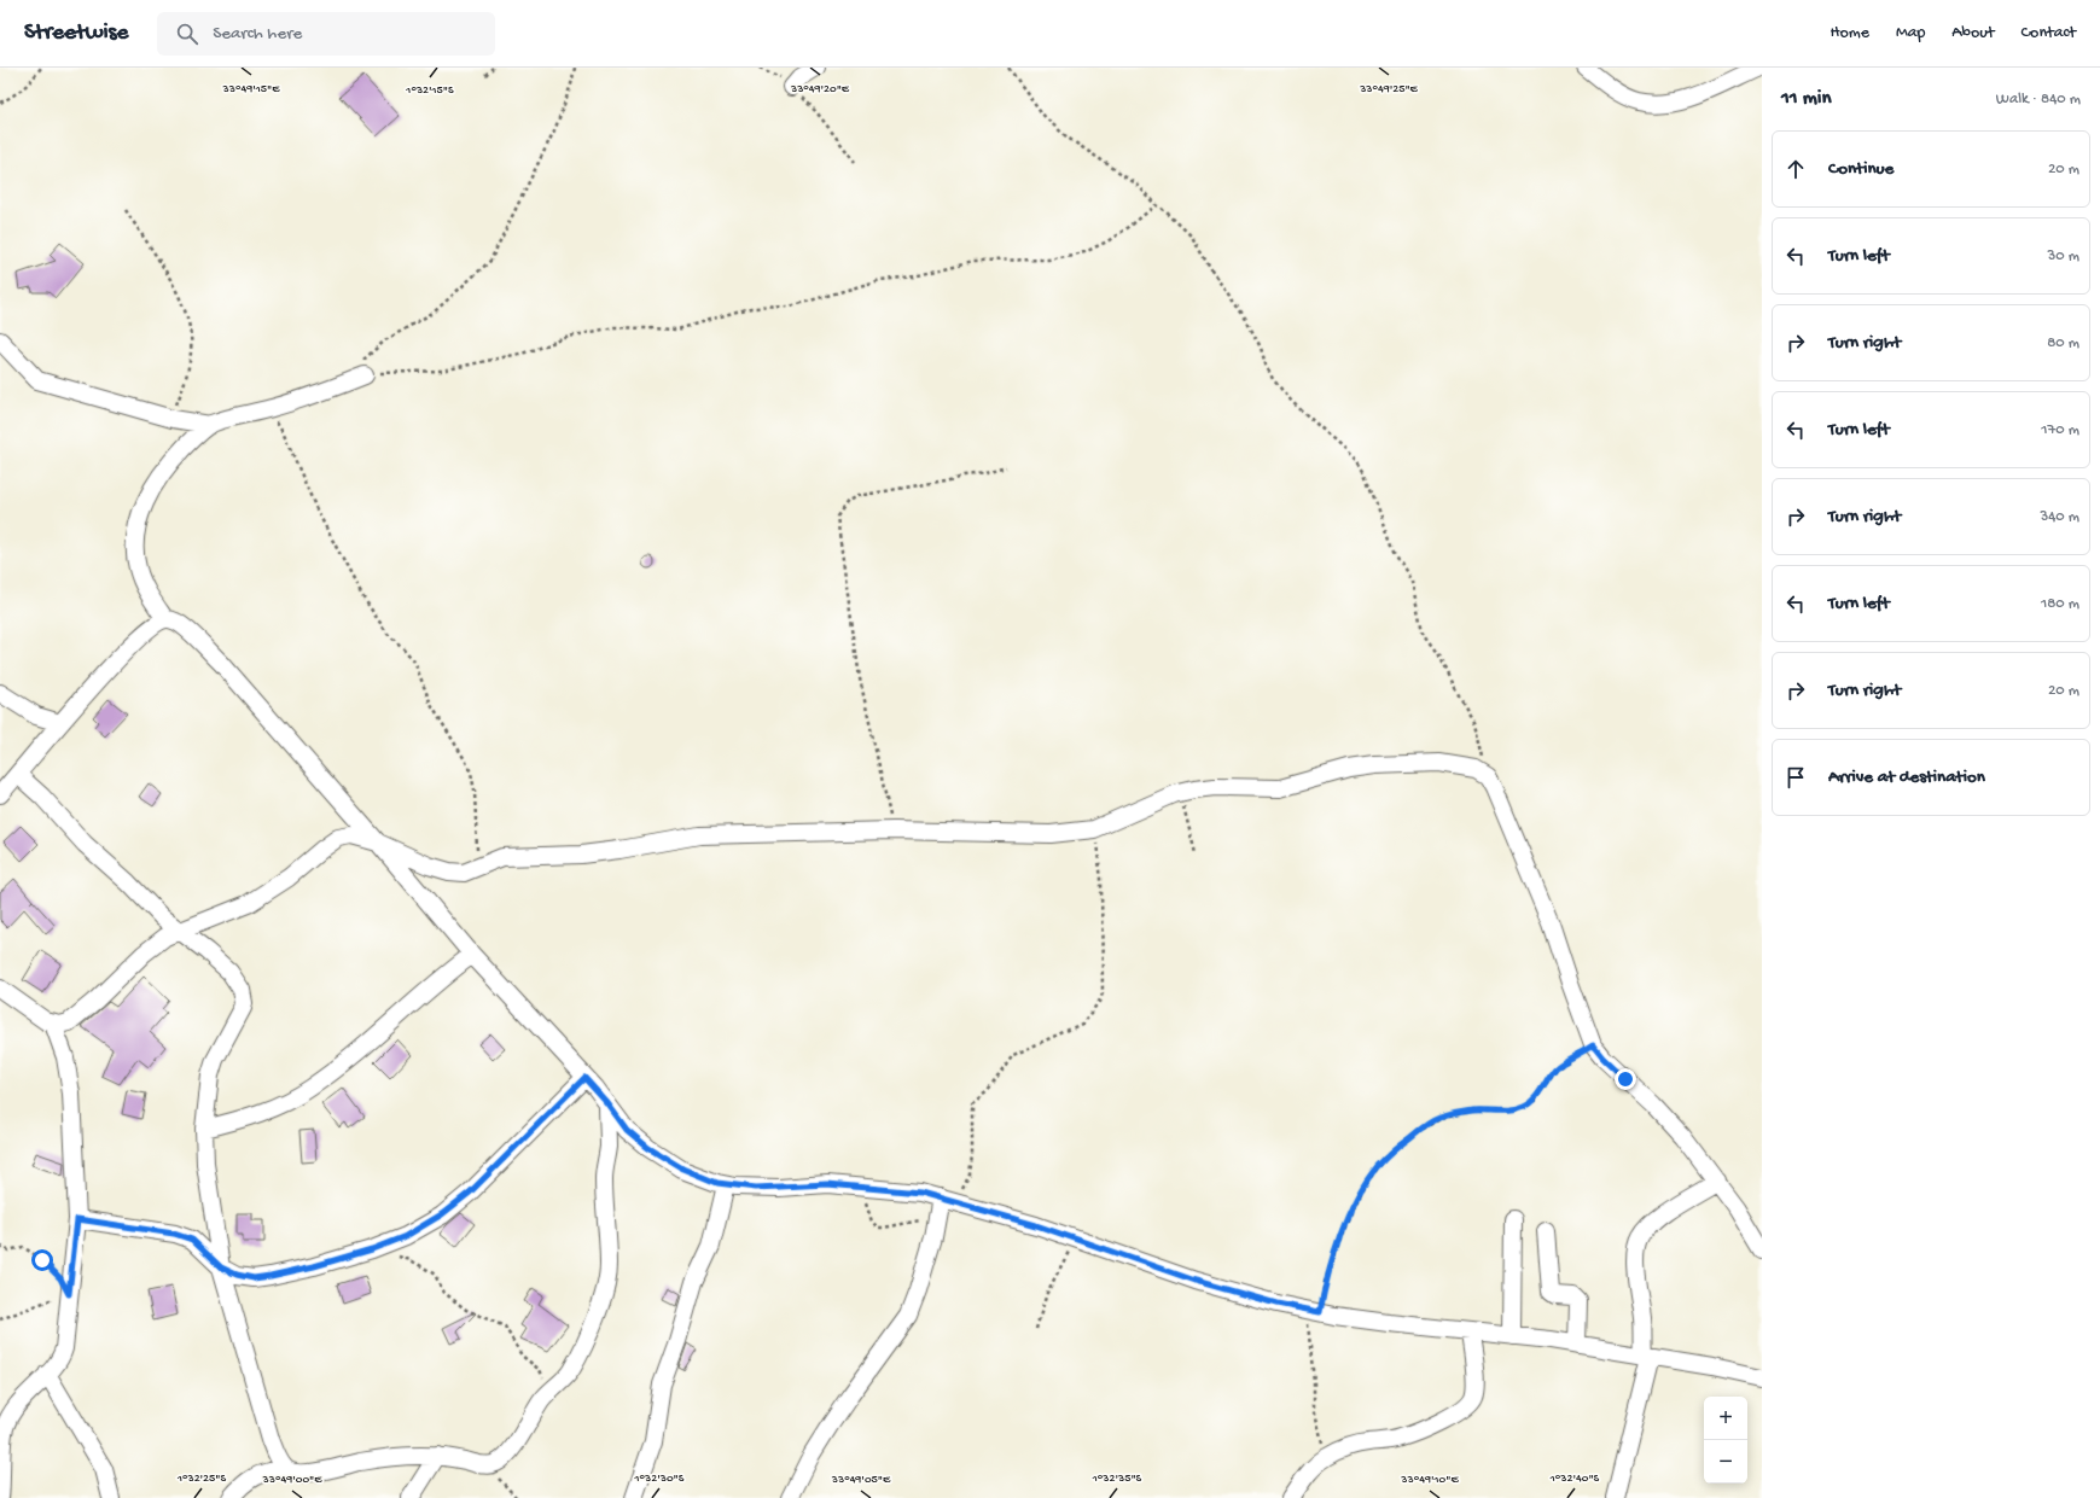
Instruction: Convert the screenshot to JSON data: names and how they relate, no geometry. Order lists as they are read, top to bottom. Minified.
{"page":{"header":"Streetwise","search":"Search here","nav":["Home","Map","About","Contact"],"heading":["11 min","Walk · 840 m"],"list":[["Continue","20 m"],["Turn left","30 m"],["Turn right","80 m"],["Turn left","170 m"],["Turn right","340 m"],["Turn left","180 m"],["Turn right","20 m"],"Arrive at destination"],"map_buttons":["+","−"]},"coordinates":["33°49'15\"E","33°49'20\"E","33°49'25\"E","1°32'15\"S","1°32'25\"S","1°32'30\"S","1°32'35\"S","1°32'40\"S","33°49'00\"E","33°49'05\"E","33°49'10\"E"]}
